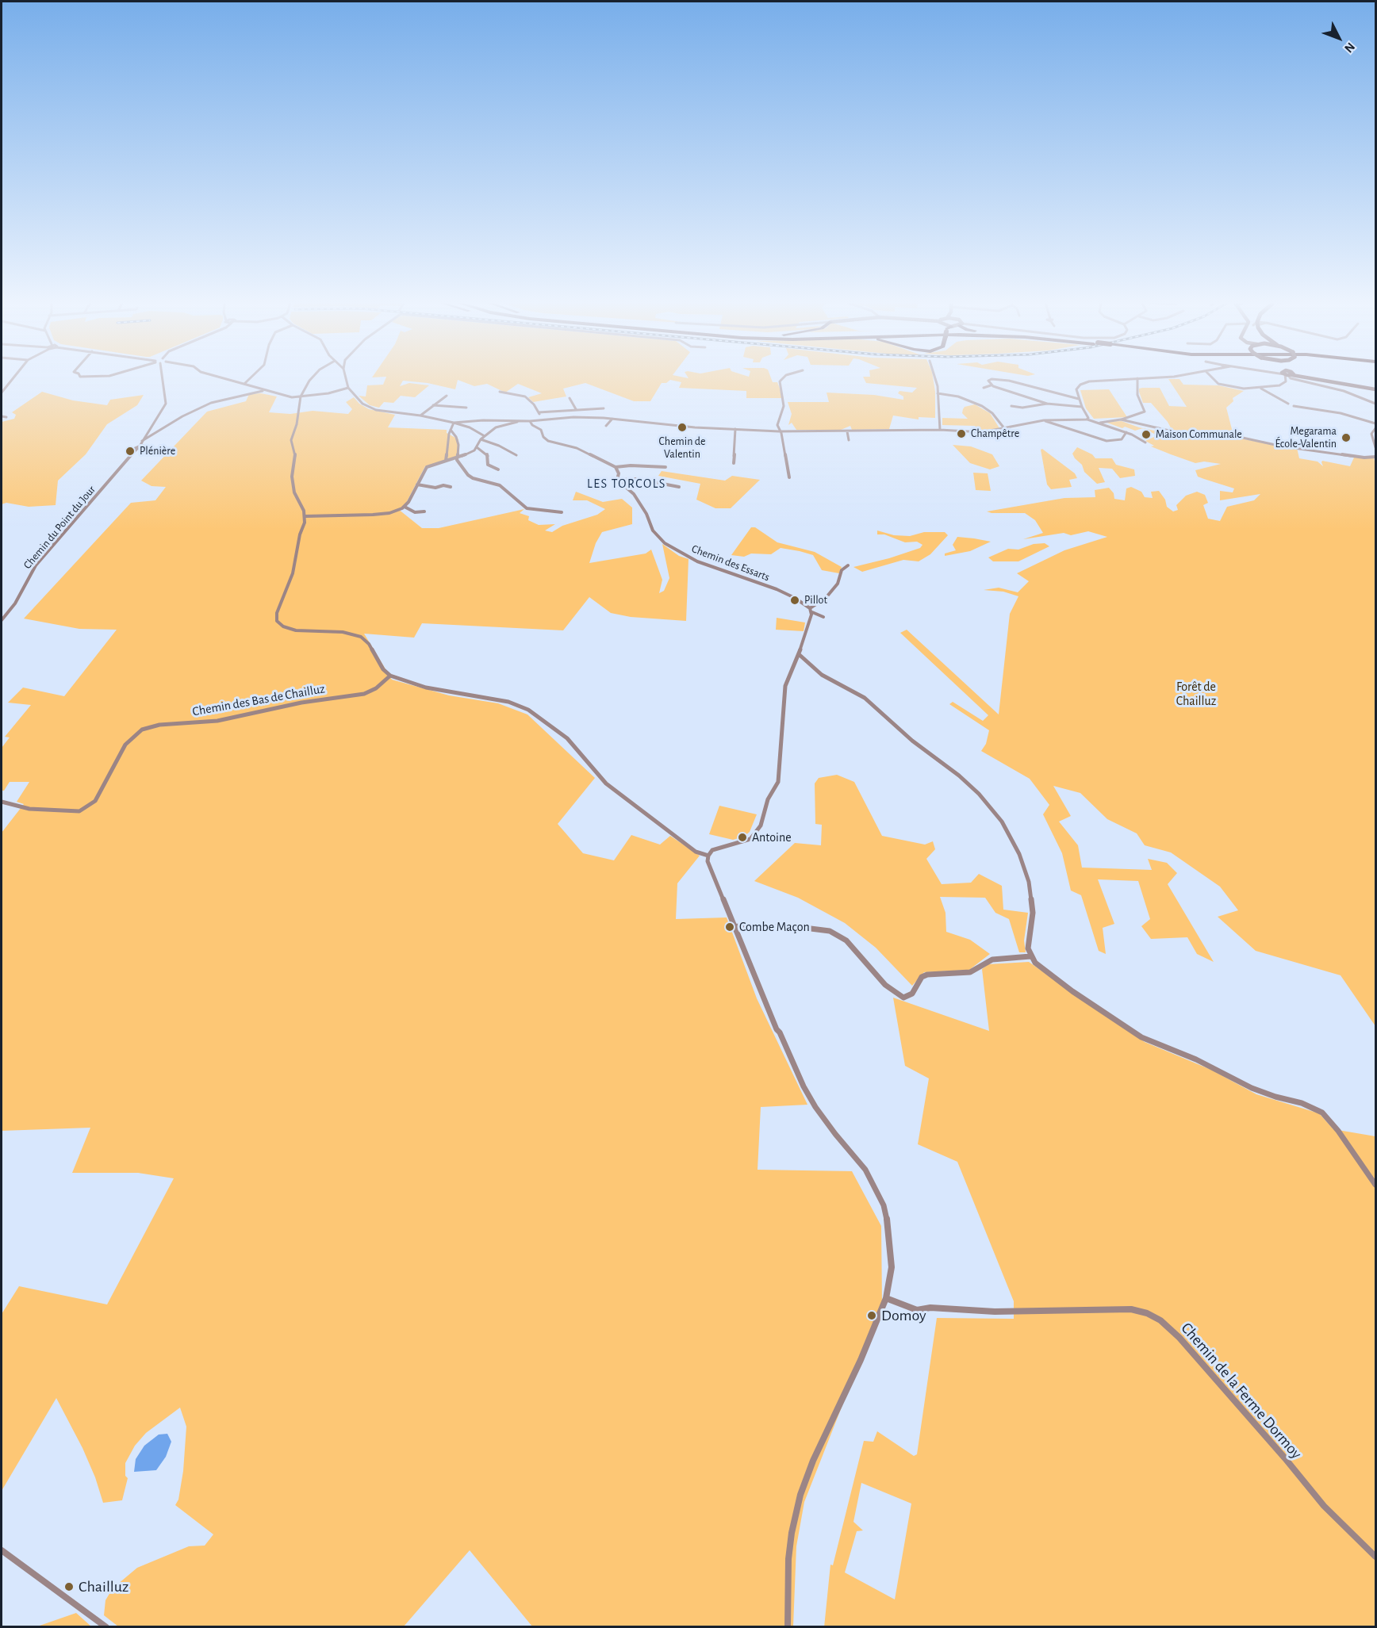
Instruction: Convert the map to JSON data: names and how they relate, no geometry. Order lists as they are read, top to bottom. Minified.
{"streets":{"street":["Chemin du Point du Jour","Chemin des Essarts","Chemin des Bas de Chailluz","Chemin de la Ferme Dormoy"]},"districts":["LES TORCOLS"],"parks":["Forêt de Chailluz"],"places":["Chemin de Valentin","Champêtre","Maison Communale","Megarama École-Valentin","Plénière","Pillot","Antoine","Combe Maçon","Domoy","Chailluz"],"north":"bottom right"}
